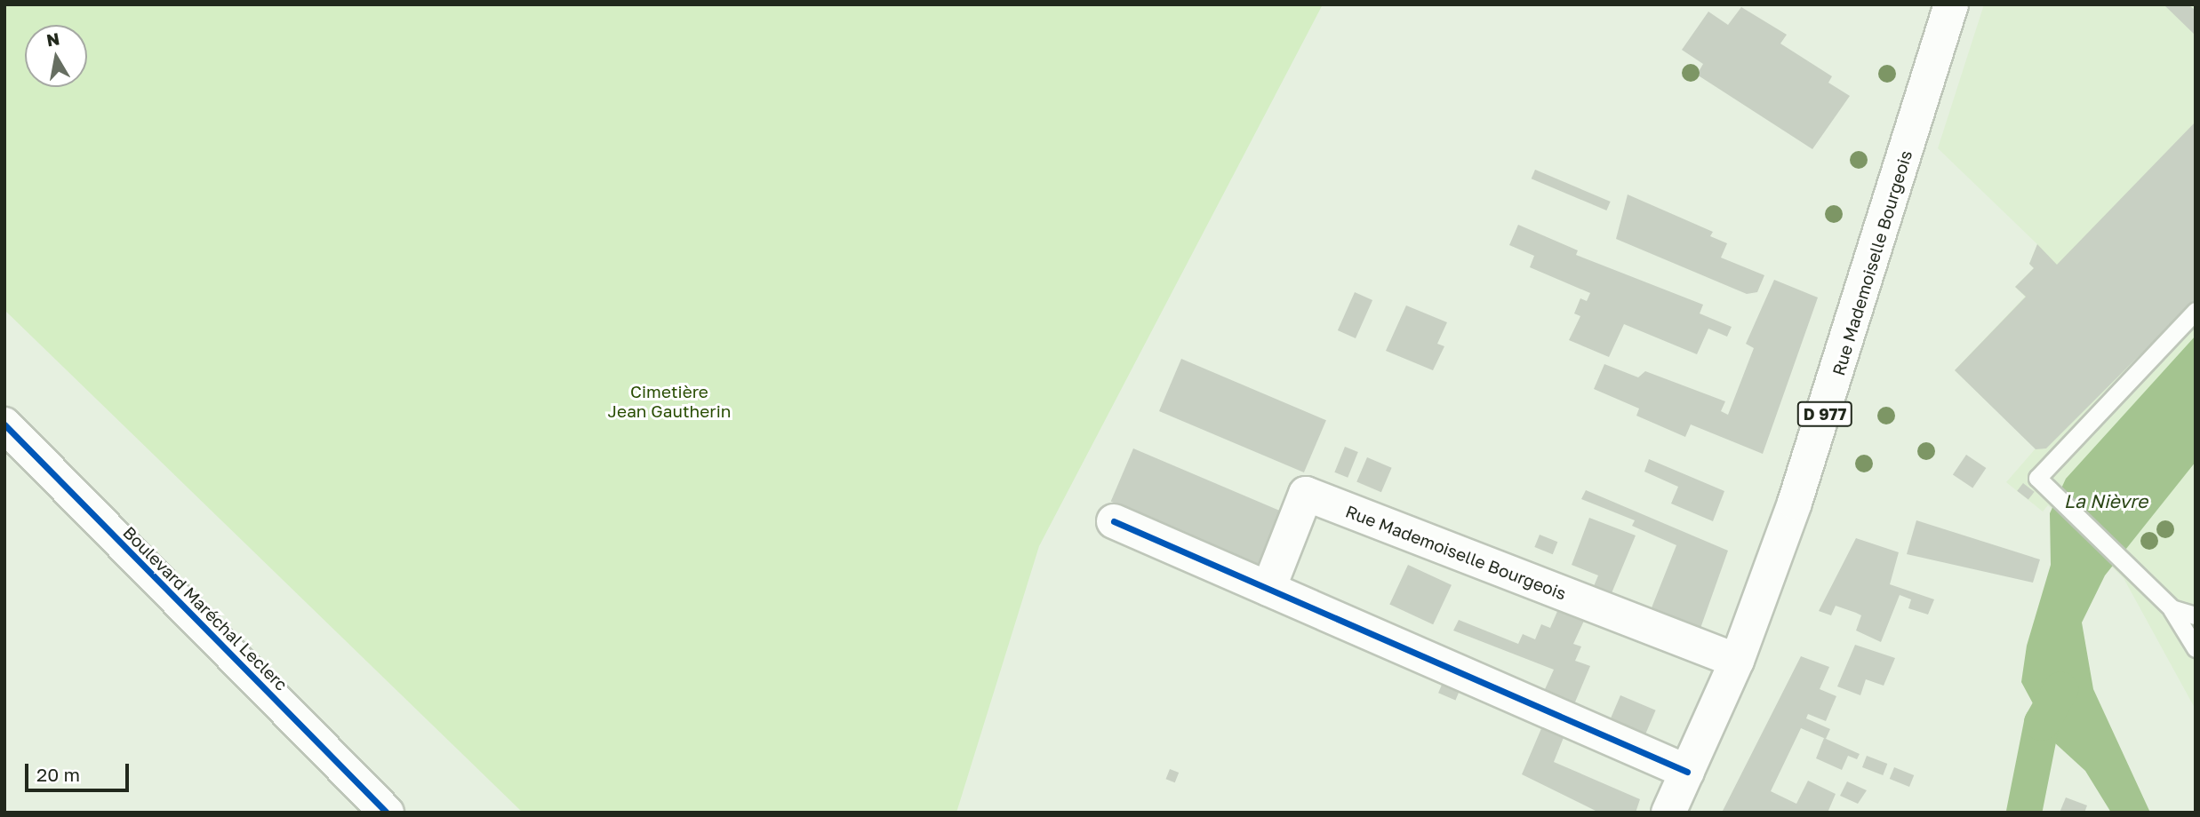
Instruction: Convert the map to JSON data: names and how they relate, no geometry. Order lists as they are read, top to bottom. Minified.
{"streets":{"main road":["Rue Mademoiselle Bourgeois","D 977","Boulevard Maréchal Leclerc"]},"water":["La Nièvre"],"parks":["Cimetière Jean Gautherin"],"scale_bar":"20 m","north":"top"}
